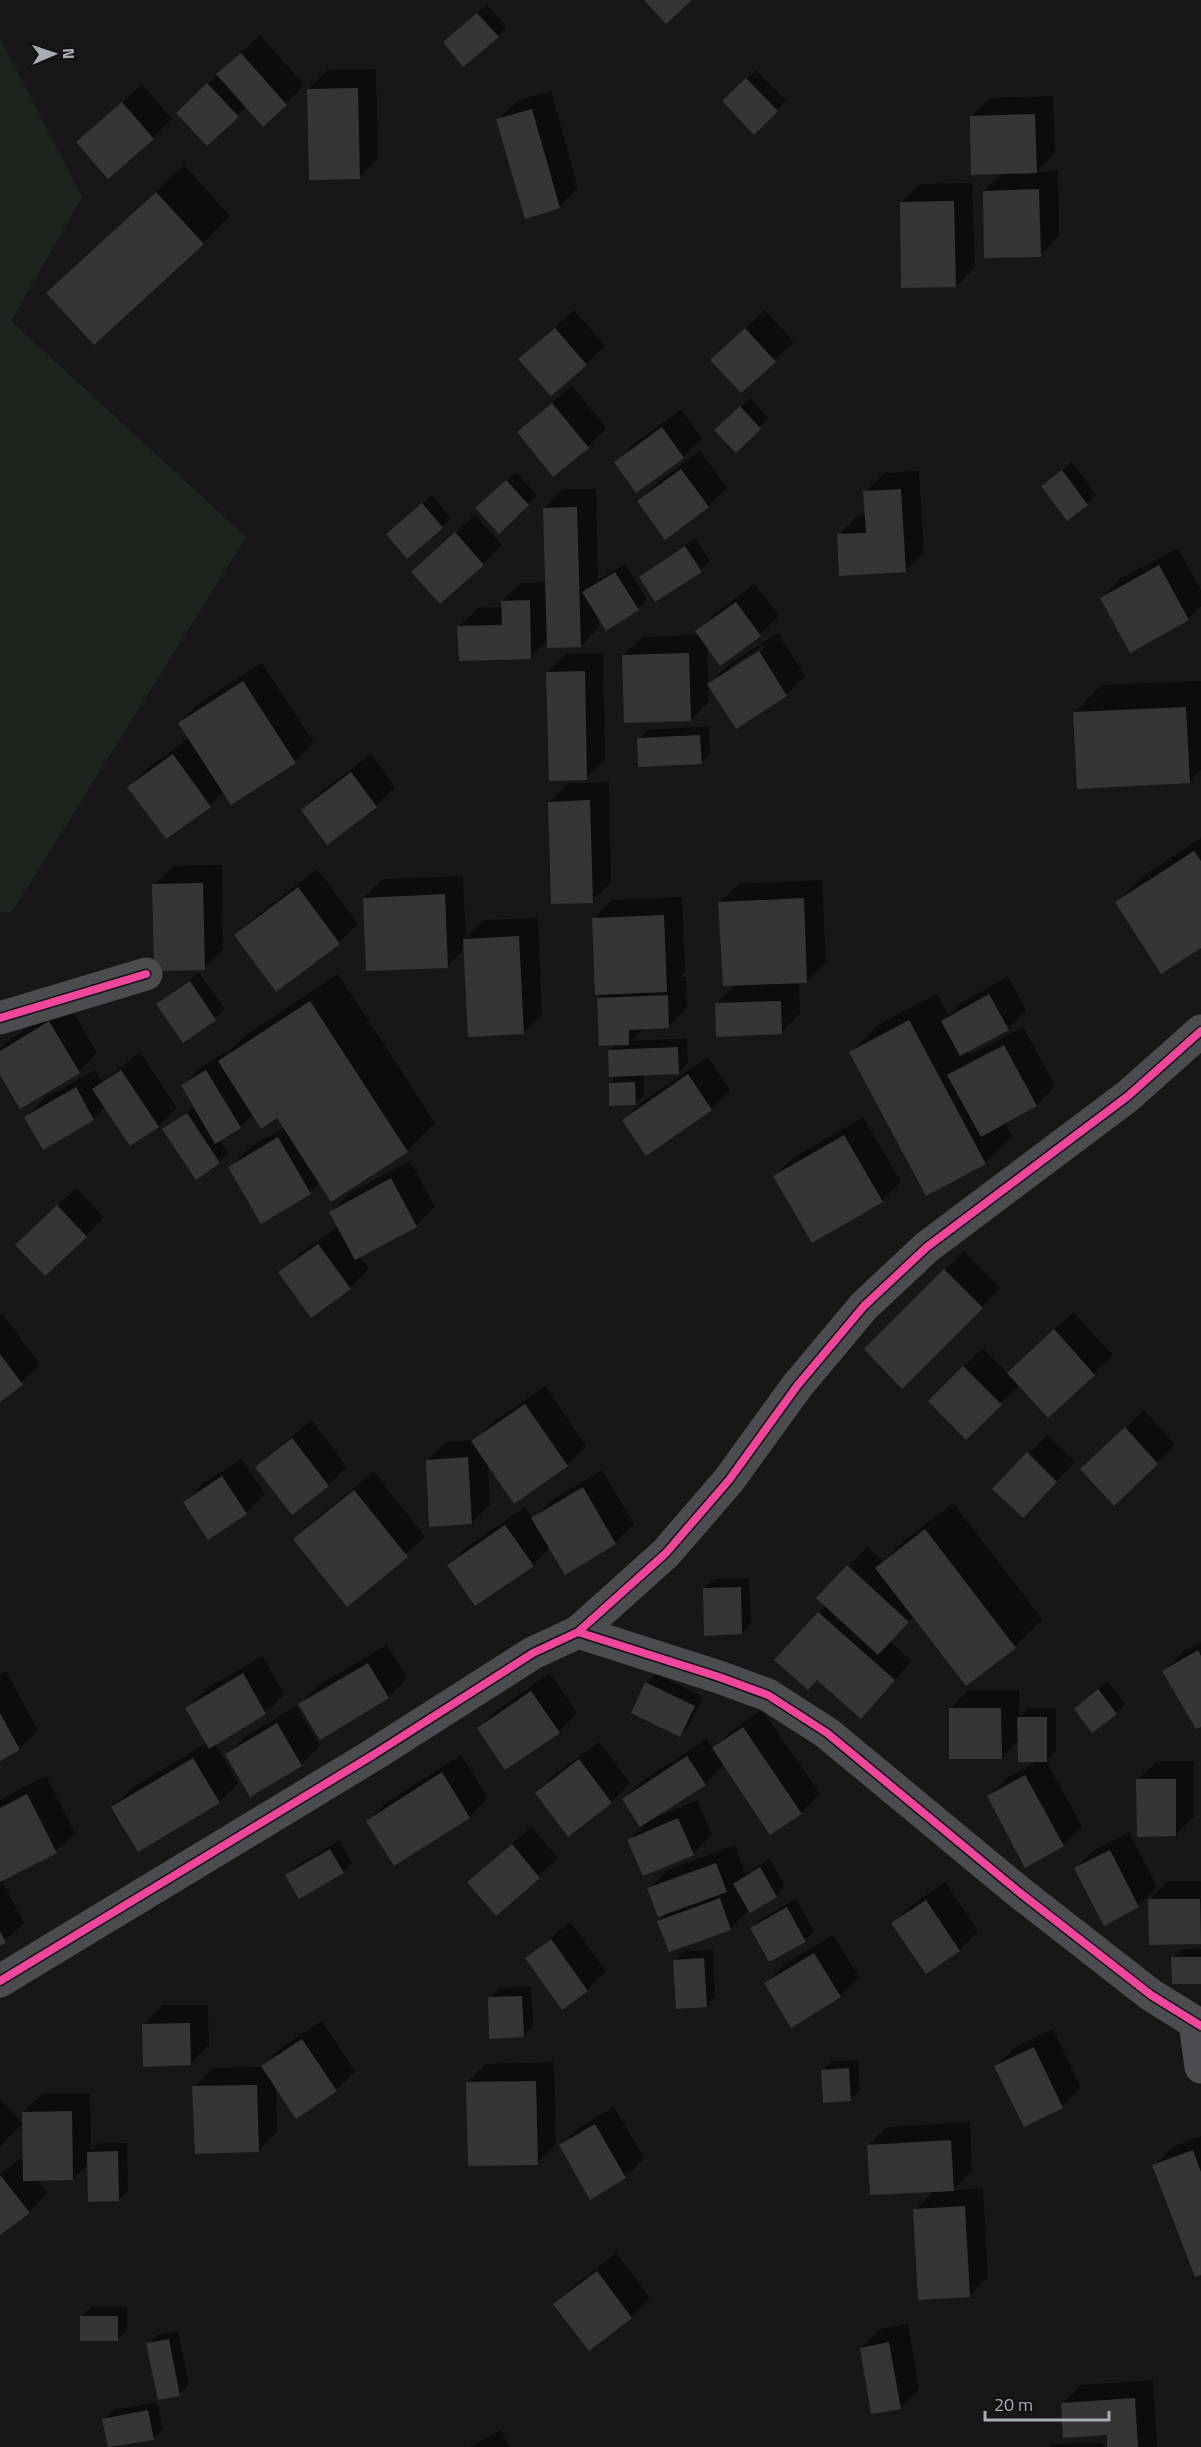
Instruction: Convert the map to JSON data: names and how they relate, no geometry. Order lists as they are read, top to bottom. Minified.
{"scale_bar":"20 m","north":"right"}
